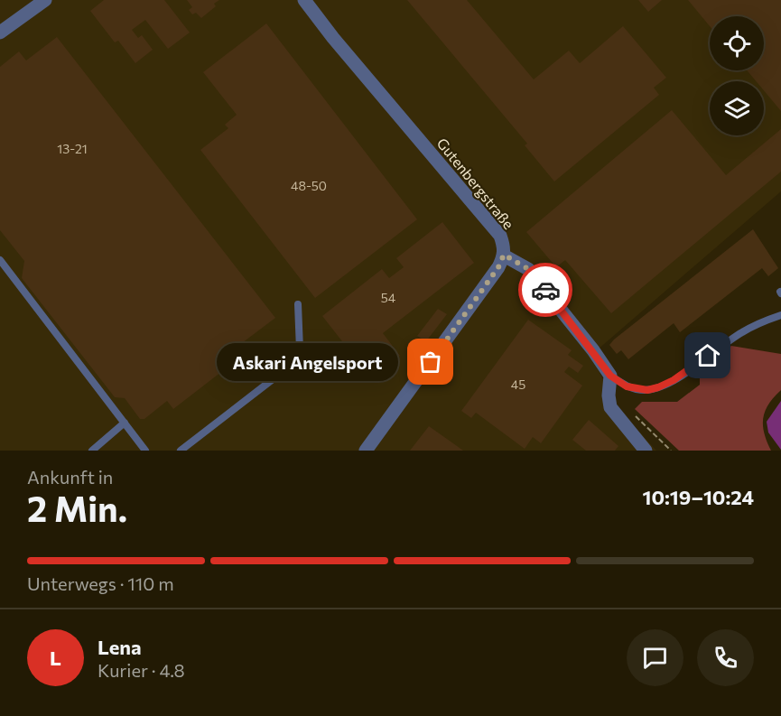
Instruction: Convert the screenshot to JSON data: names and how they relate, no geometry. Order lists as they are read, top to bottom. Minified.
{"streets":{"street":["Gutenbergstraße"]},"places":["Askari Angelsport"],"house_numbers":["13-21","48-50","54","45"],"page":{"bubble":"Askari Angelsport","heading":["2 Min.","Ankunft in","10:19–10:24"],"panel":["Lena","Kurier · 4.8"],"bar":"Unterwegs · 110 m","round":"L"}}
